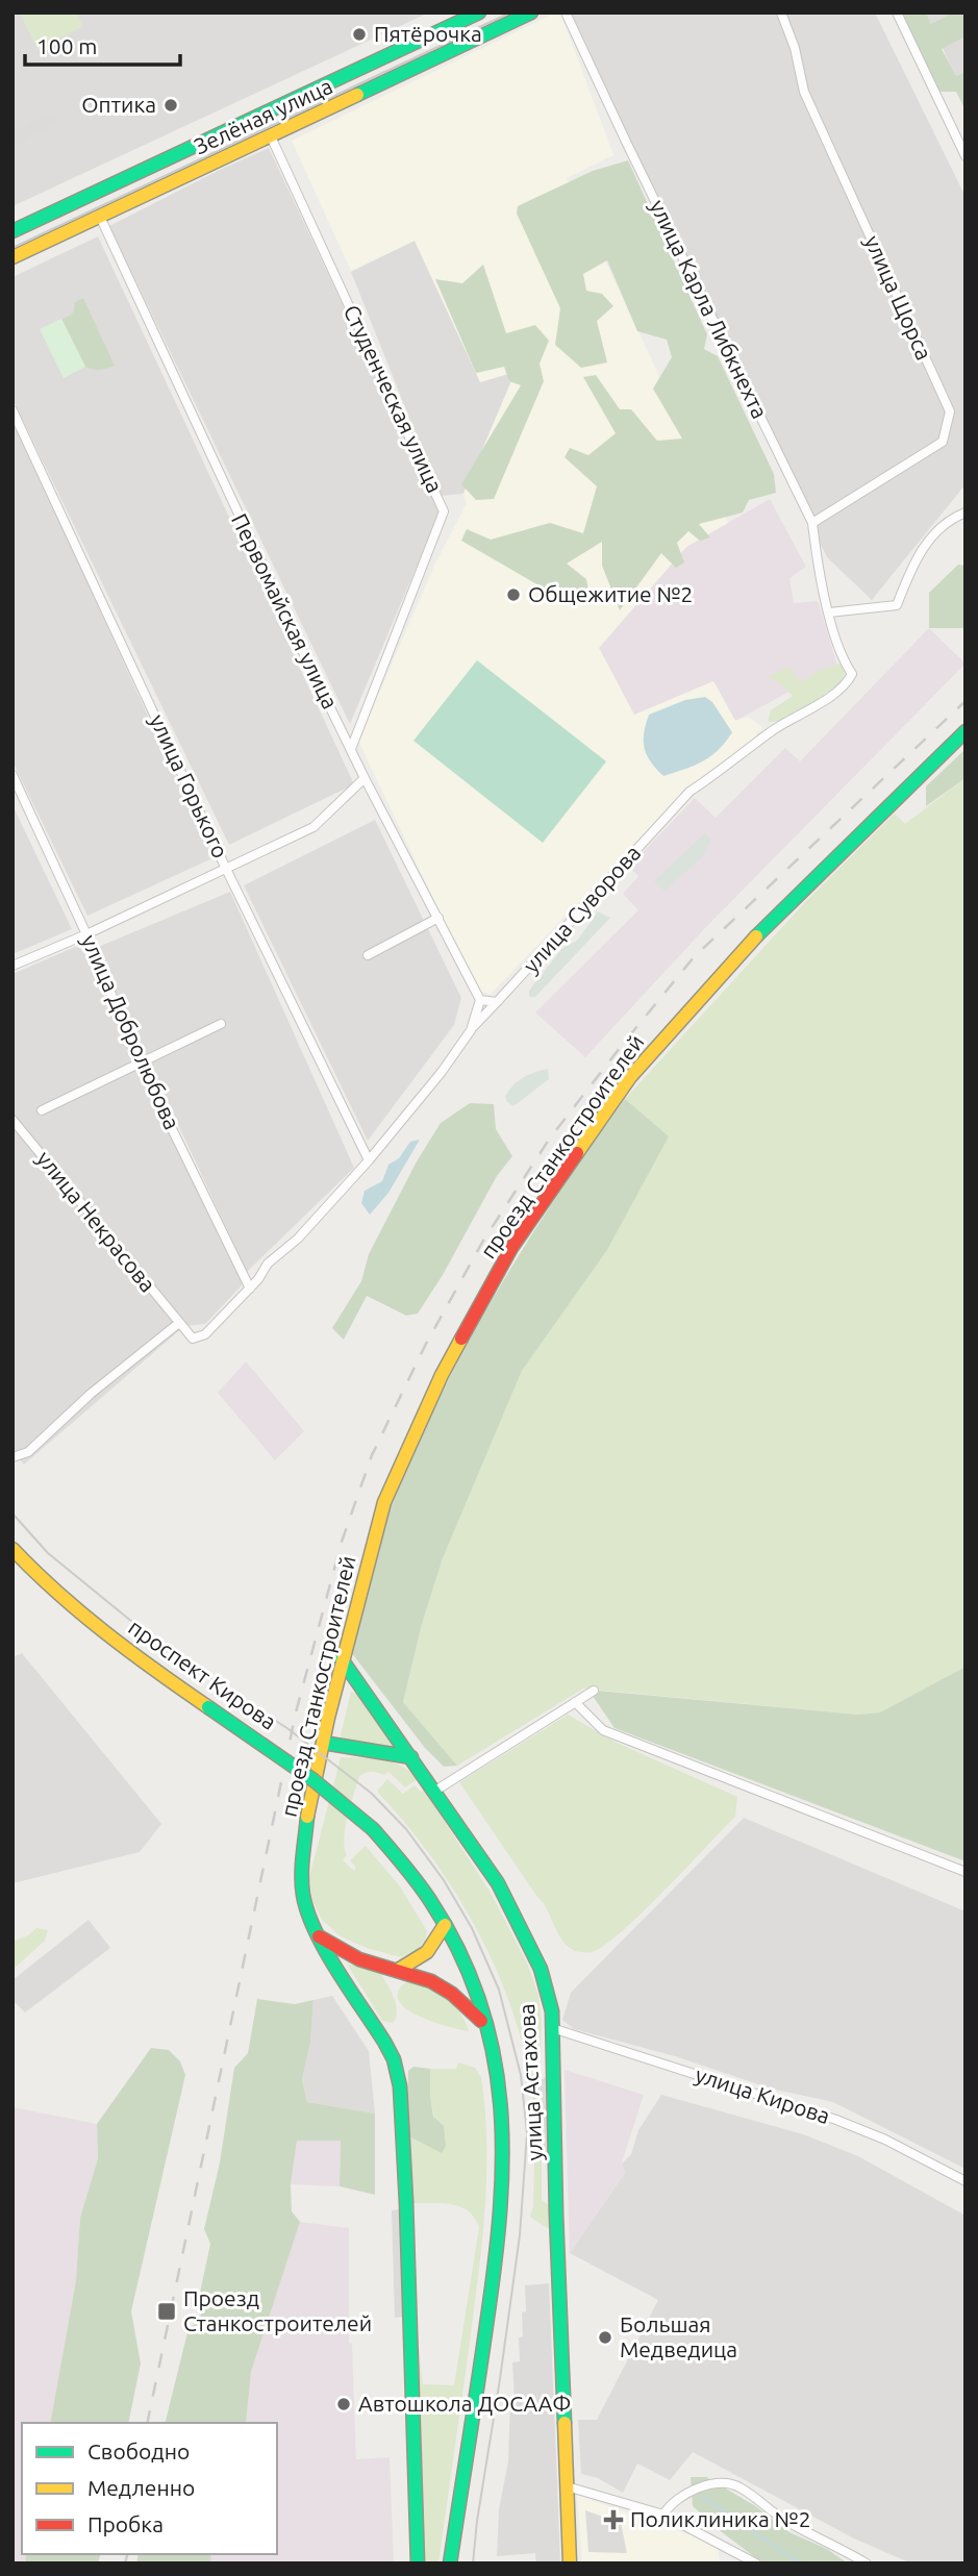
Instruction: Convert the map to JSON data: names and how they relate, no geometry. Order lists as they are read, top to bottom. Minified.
{"streets":{"main road":["Зелёная улица","проезд Станкостроителей","проспект Кирова","улица Астахова"],"street":["улица Щорса","улица Карла Либкнехта","Студенческая улица","Первомайская улица","улица Горького","улица Суворова","улица Добролюбова","улица Некрасова","улица Кирова"]},"crossings":[["Зелёная улица","Студенческая улица"],["Зелёная улица","Первомайская улица"],["улица Щорса","улица Карла Либкнехта"],["улица Карла Либкнехта","улица Суворова"],["Студенческая улица","Первомайская улица"],["проезд Станкостроителей","улица Астахова"],["проспект Кирова","улица Астахова"],["улица Астахова","улица Кирова"]],"places":{"other":["Пятёрочка","Оптика","Общежитие №2","Большая Медведица","Автошкола ДОСААФ"],"transit":["Проезд Станкостроителей"],"health":["Поликлиника №2"]},"legend":["Свободно","Медленно","Пробка"],"scale_bar":"100 m"}
